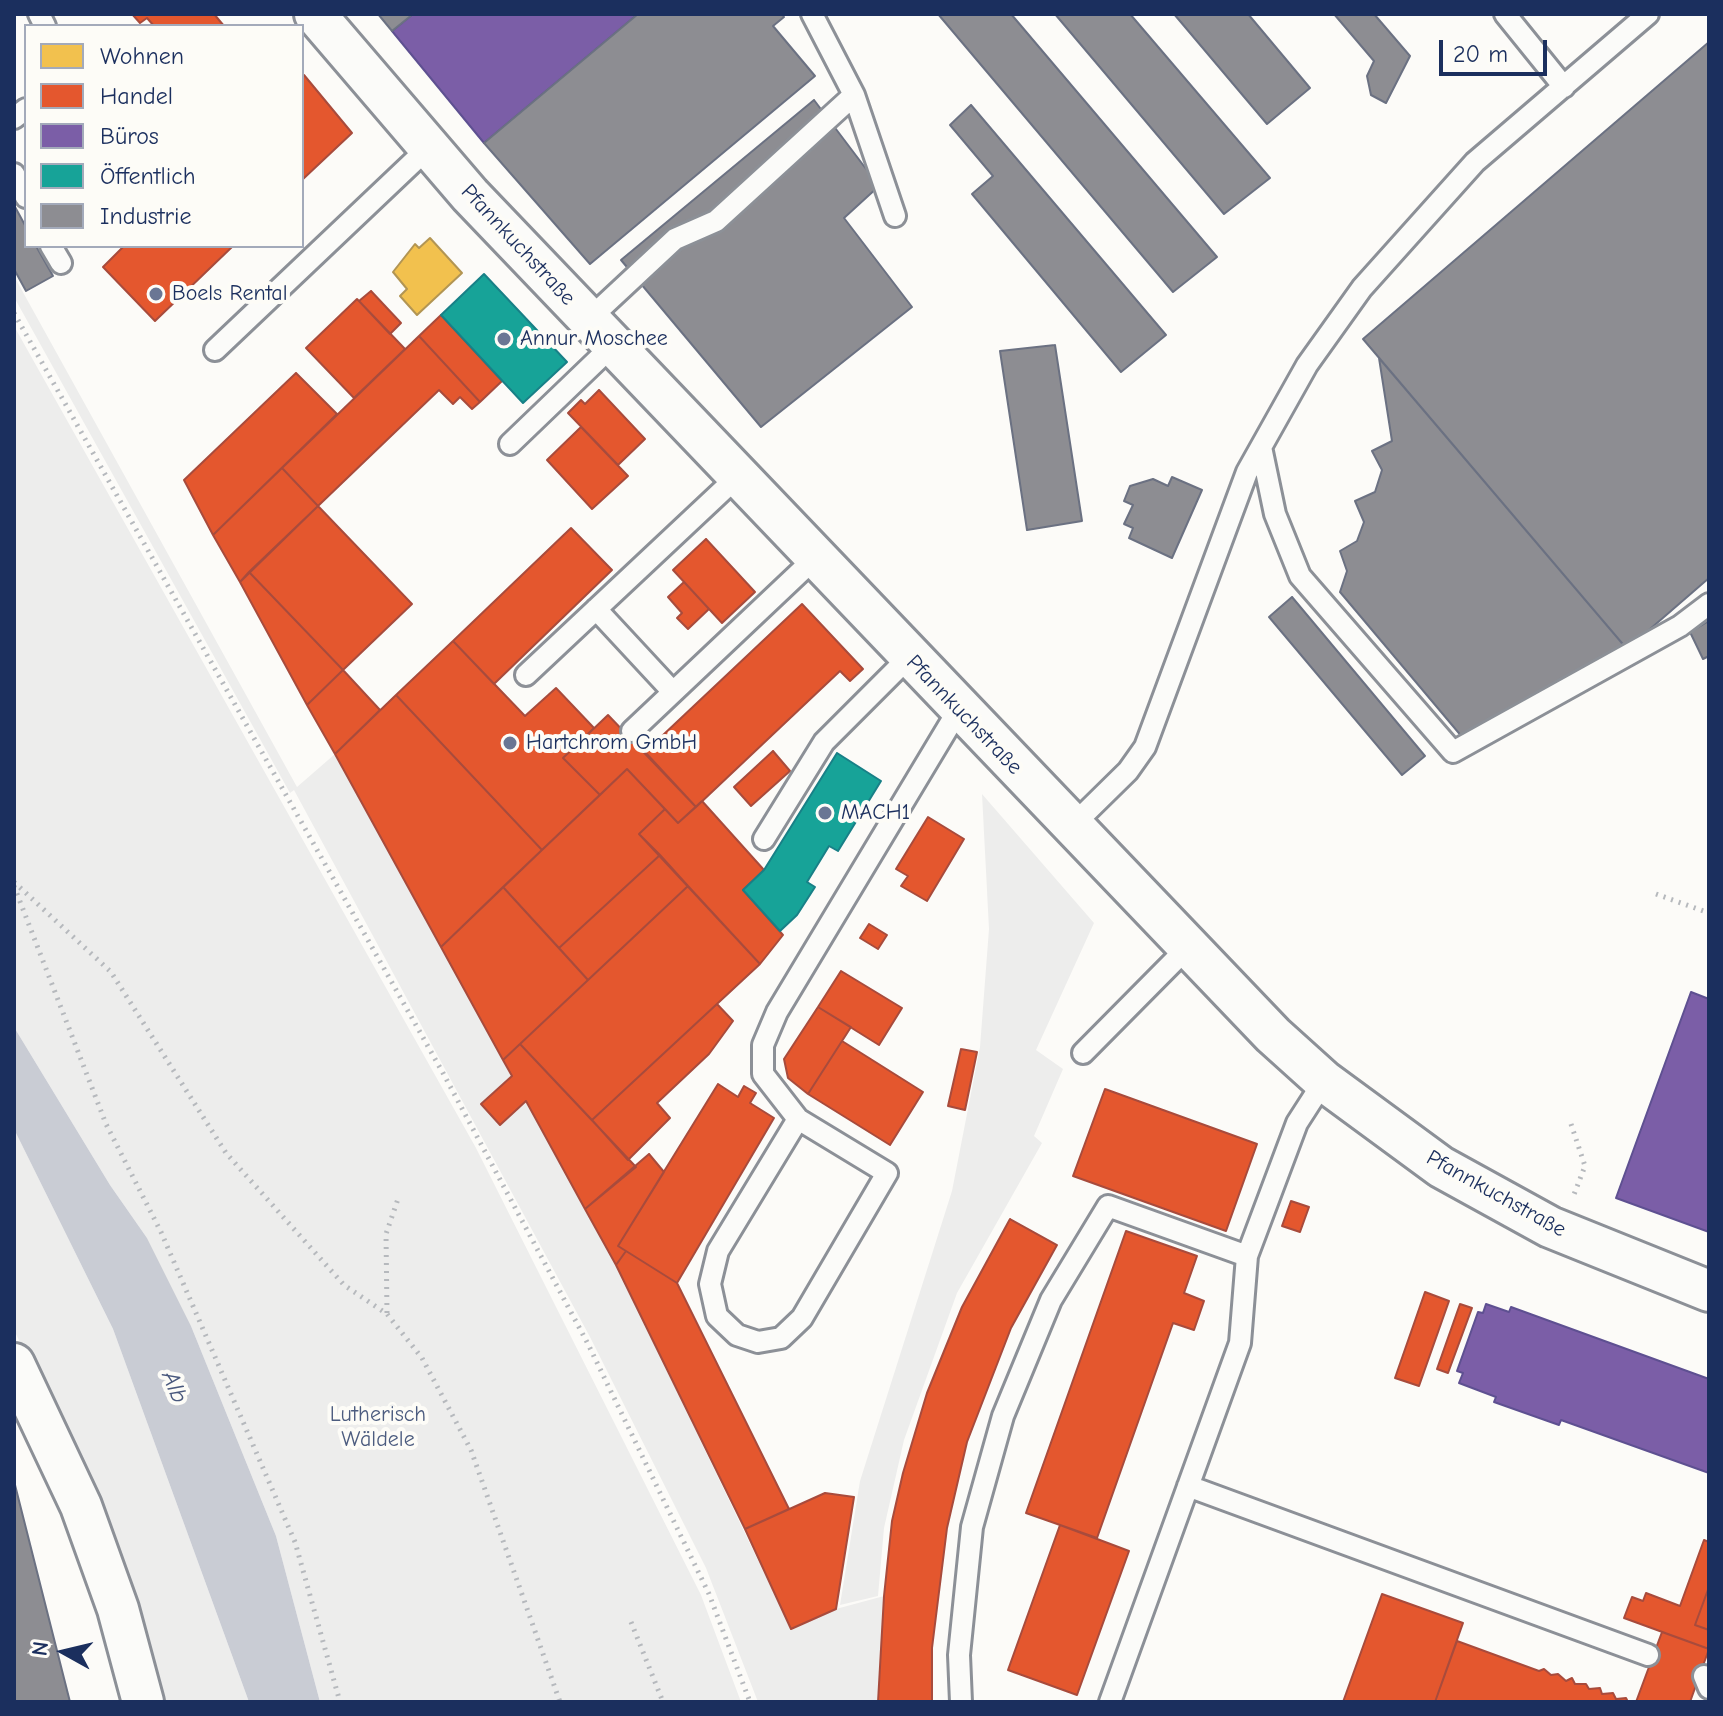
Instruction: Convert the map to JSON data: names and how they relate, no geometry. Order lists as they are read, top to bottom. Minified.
{"streets":{"street":["Pfannkuchstraße"]},"water":["Alb"],"parks":["Lutherisch Wäldele"],"places":["Boels Rental","Annur Moschee","Hartchrom GmbH","MACH1"],"legend":["Wohnen","Handel","Büros","Öffentlich","Industrie"],"scale_bar":"20 m","north":"left"}
